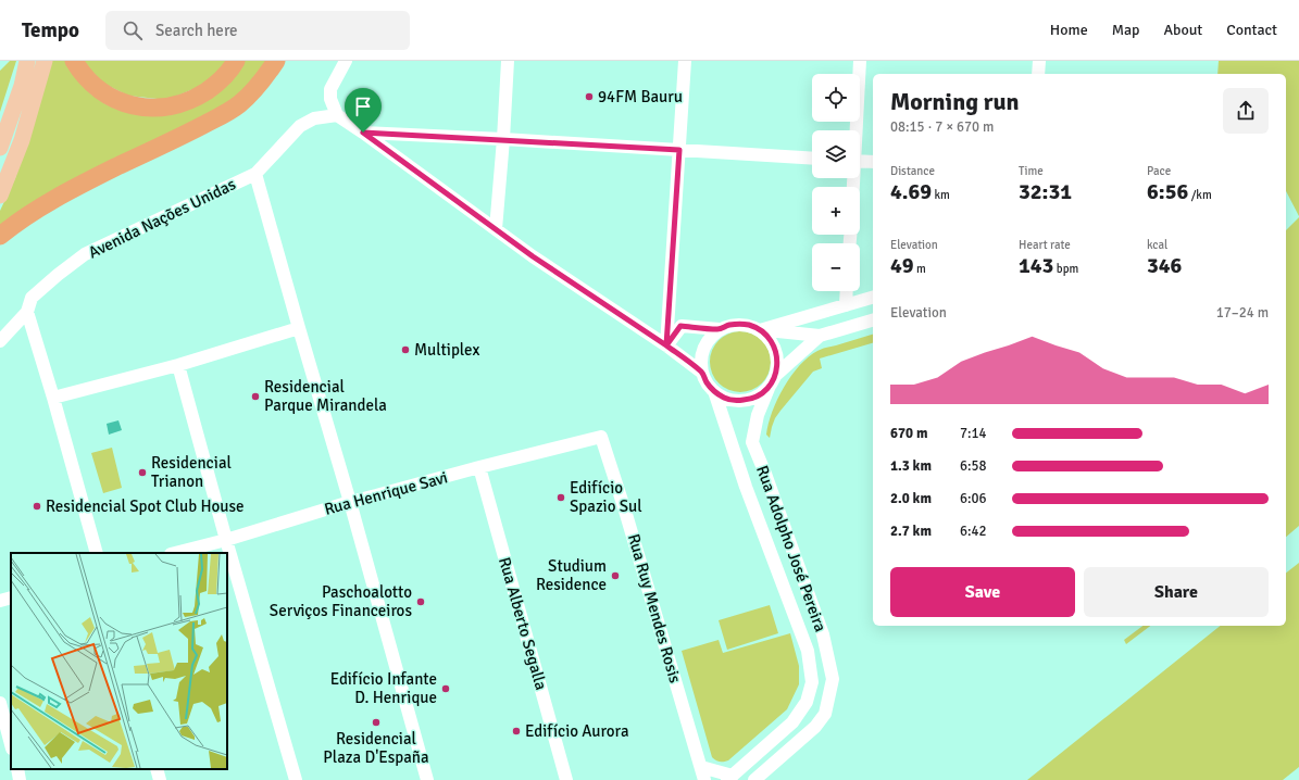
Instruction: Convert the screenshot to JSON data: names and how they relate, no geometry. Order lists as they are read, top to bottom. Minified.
{"streets":{"street":["Avenida Nações Unidas","Rua Henrique Savi","Rua Adolpho José Pereira","Rua Ruy Mendes Rosis","Rua Alberto Segalla"]},"crossings":[["Rua Henrique Savi","Rua Ruy Mendes Rosis"],["Rua Henrique Savi","Rua Alberto Segalla"]],"places":["94FM Bauru","Multiplex","Residencial Parque Mirandela","Residencial Trianon","Edifício Spazio Sul","Residencial Spot Club House","Studium Residence","Paschoalotto Serviços Financeiros","Edifício Infante D. Henrique","Residencial Plaza D'España","Edifício Aurora"],"page":{"header":"Tempo","search":"Search here","nav":["Home","Map","About","Contact"],"map_buttons":["+","−"],"heading":["Morning run","08:15 · 7 × 670 m"],"stats":[["Distance","4.69 km"],["Time","32:31"],["Pace","6:56 /km"],["Elevation","49 m"],["Heart rate","143 bpm"],["kcal","346"]],"chart":["Elevation","17–24 m"],"list":[{"name":"670 m","note":"7:14"},{"name":"1.3 km","note":"6:58"},{"name":"2.0 km","note":"6:06"},{"name":"2.7 km","note":"6:42"}],"buttons":["Save","Share"]}}
